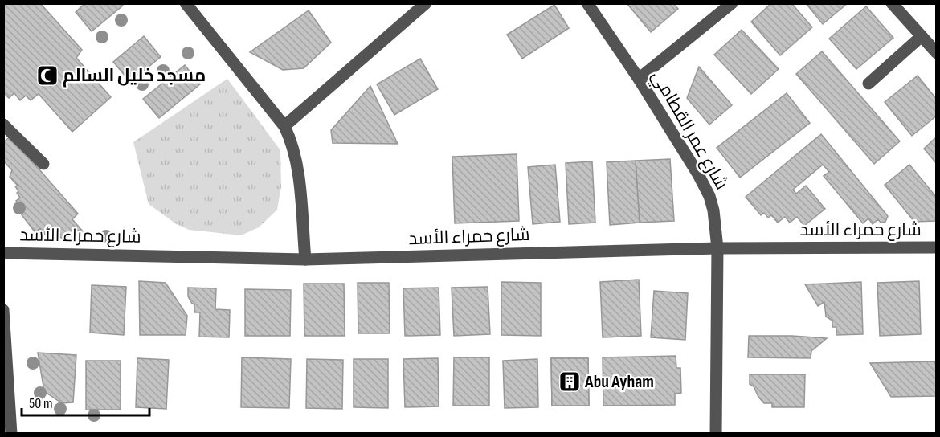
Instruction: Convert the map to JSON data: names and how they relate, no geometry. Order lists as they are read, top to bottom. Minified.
{"streets":{"street":["شارع عمر القطامي","شارع حمراء الأسد"]},"crossings":[["شارع عمر القطامي","شارع حمراء الأسد"]],"places":{"mosque":["مسجد خليل السالم"],"building":["Abu Ayham"]},"scale_bar":"50 m"}
